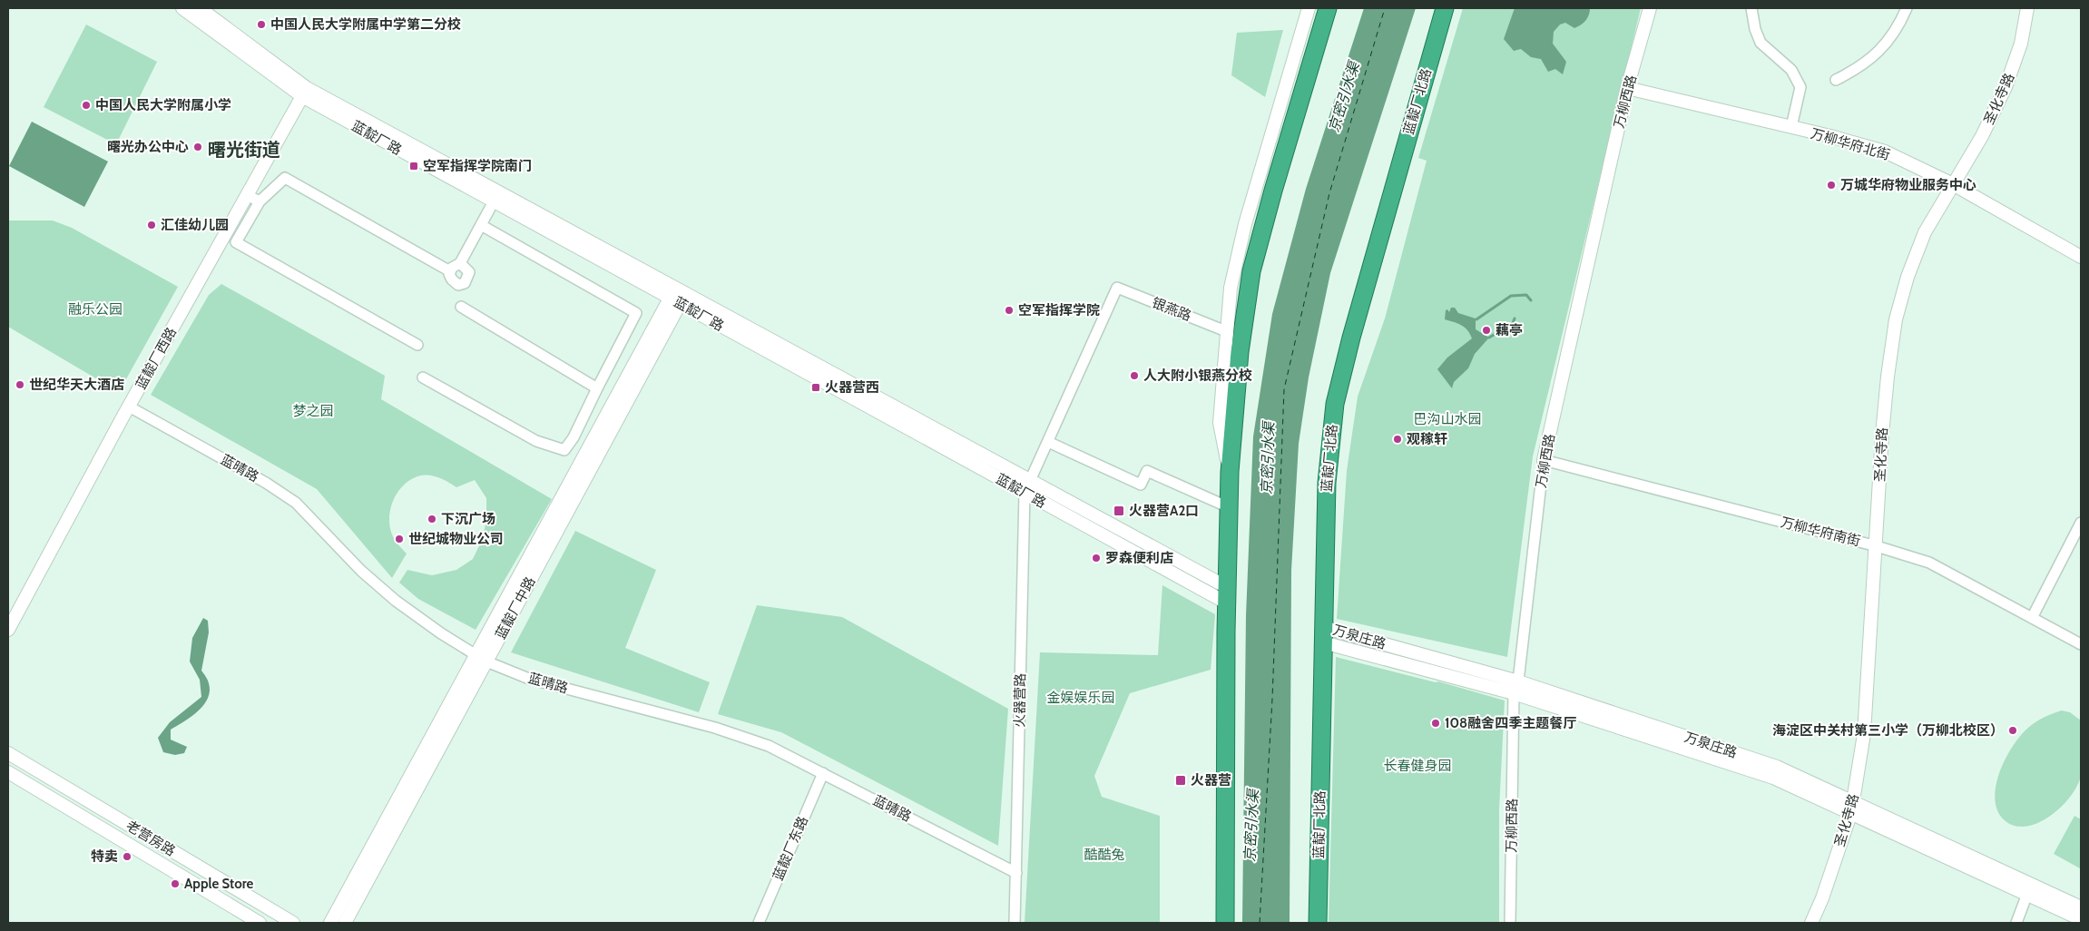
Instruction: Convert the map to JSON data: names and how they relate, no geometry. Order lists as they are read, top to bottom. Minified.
{"streets":{"highway":["蓝靛厂北路"],"street":["圣化寺路","万柳西路","蓝靛厂路","万柳华府北街","银燕路","蓝靛厂西路","蓝晴路","万柳华府南街","蓝靛厂中路","万泉庄路","火器营路","老营房路","蓝靛厂东路"]},"crossings":[["圣化寺路","万柳华府北街"],["圣化寺路","万柳华府南街"],["圣化寺路","万泉庄路"],["蓝靛厂北路","万泉庄路"],["万柳西路","万柳华府北街"],["万柳西路","万柳华府南街"],["万柳西路","万泉庄路"],["蓝靛厂路","蓝靛厂西路"],["蓝靛厂路","蓝靛厂中路"],["蓝靛厂路","火器营路"],["银燕路","火器营路"],["蓝靛厂西路","蓝晴路"],["蓝晴路","蓝靛厂中路"],["蓝晴路","火器营路"],["蓝晴路","蓝靛厂东路"]],"districts":["曙光街道"],"water":["京密引水渠"],"parks":["融乐公园","梦之园","巴沟山水园","金娱娱乐园","长春健身园","酷酷兔"],"places":{"other":["中国人民大学附属中学第二分校","中国人民大学附属小学","曙光办公中心","万城华府物业服务中心","汇佳幼儿园","空军指挥学院","藕亭","人大附小银燕分校","世纪华天大酒店","观稼轩","下沉广场","世纪城物业公司","罗森便利店","108融舍四季主题餐厅","海淀区中关村第三小学（万柳北校区）","特卖","Apple Store"],"transit":["空军指挥学院南门","火器营西","火器营A2口","火器营"]}}
